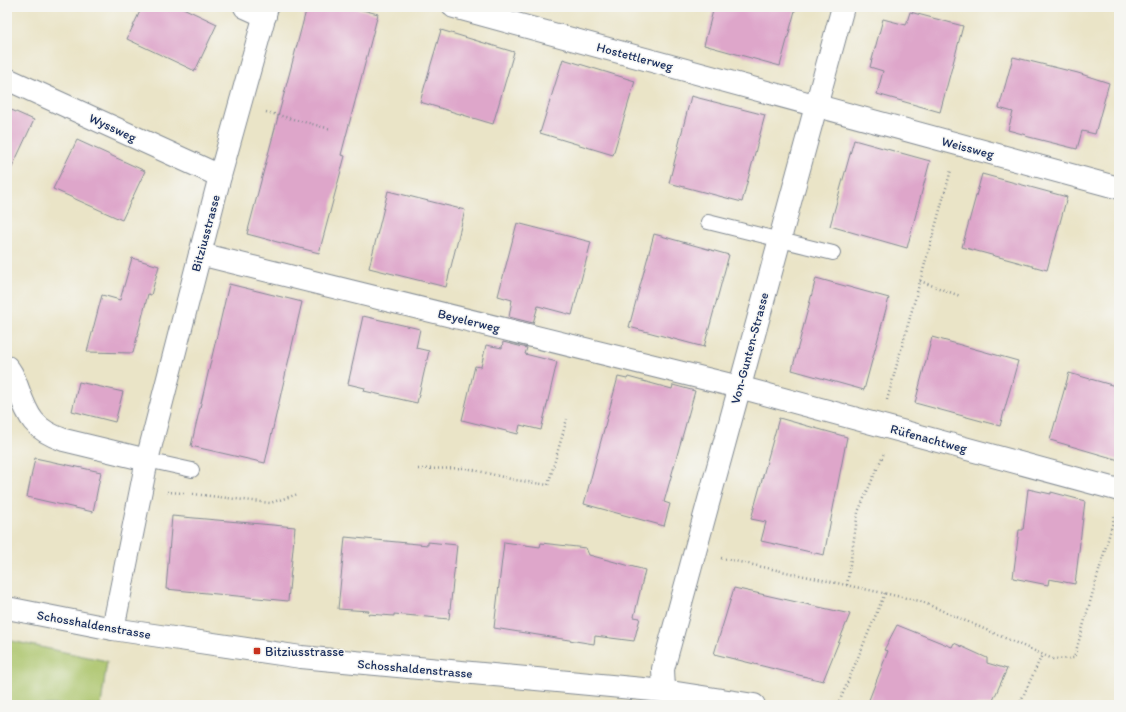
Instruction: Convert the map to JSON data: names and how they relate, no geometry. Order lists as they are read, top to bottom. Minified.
{"streets":{"street":["Hostettlerweg","Wyssweg","Weissweg","Bitziusstrasse","Beyelerweg","Von-Gunten-Strasse","Rüfenachtweg","Schosshaldenstrasse"]},"crossings":[["Hostettlerweg","Weissweg"],["Hostettlerweg","Von-Gunten-Strasse"],["Wyssweg","Bitziusstrasse"],["Weissweg","Von-Gunten-Strasse"],["Bitziusstrasse","Beyelerweg"],["Bitziusstrasse","Schosshaldenstrasse"],["Beyelerweg","Von-Gunten-Strasse"],["Beyelerweg","Rüfenachtweg"],["Von-Gunten-Strasse","Rüfenachtweg"],["Von-Gunten-Strasse","Schosshaldenstrasse"]],"places":{"transit":["Bitziusstrasse"]}}
